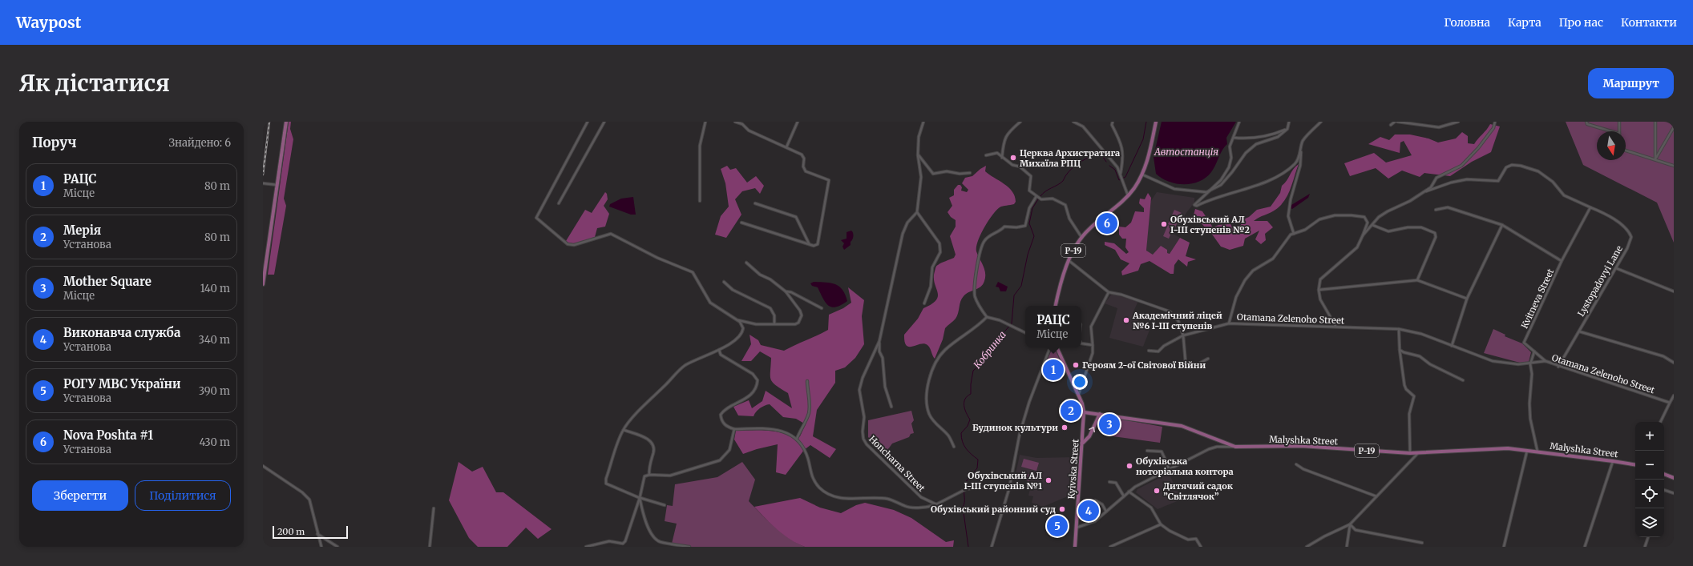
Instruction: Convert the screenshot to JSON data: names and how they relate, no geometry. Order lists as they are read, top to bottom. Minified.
{"streets":{"main road":["Р-19","Malyshka Street","Kyivska Street"],"street":["Lystopadovyi Lane","Kvitneva Street","Otamana Zelenoho Street","Honcharna Street"]},"crossings":[["Lystopadovyi Lane","Otamana Zelenoho Street"],["Kvitneva Street","Otamana Zelenoho Street"],["Malyshka Street","Kyivska Street"]],"water":["Автостанція","Кобринка"],"places":["Церква Архистратига Михаїла РПЦ","Обухівський АЛ І-ІІІ ступенів №2","Академічний ліцей №6 І-ІІІ ступенів","Героям 2-ої Світової Війни","Будинок культури","Обухівська ноторіальна контора","Обухівський АЛ І-ІІІ ступенів №1","Дитячий садок ”Світлячок”","Обухівський районний суд"],"scale_bar":"200 m","north":"bottom","page":{"header":"Waypost","nav":["Головна","Карта","Про нас","Контакти"],"buttons":["Маршрут",["Зберегти","Поділитися"]],"title":"Як дістатися","heading":["Поруч","Знайдено: 6"],"list":[{"mark":"1","name":"РАЦС","note":"Місце","value":"80 m"},{"mark":"2","name":"Мерія","note":"Установа","value":"80 m"},{"mark":"3","name":"Mother Square","note":"Місце","value":"140 m"},{"mark":"4","name":"Виконавча служба","note":"Установа","value":"340 m"},{"mark":"5","name":"РОГУ МВС України","note":"Установа","value":"390 m"},{"mark":"6","name":"Nova Poshta #1","note":"Установа","value":"430 m"}],"pins":["6","1","2","3","4","5"],"popup":["РАЦС","Місце"],"map_buttons":["+","−"],"scale":"200 m"}}
